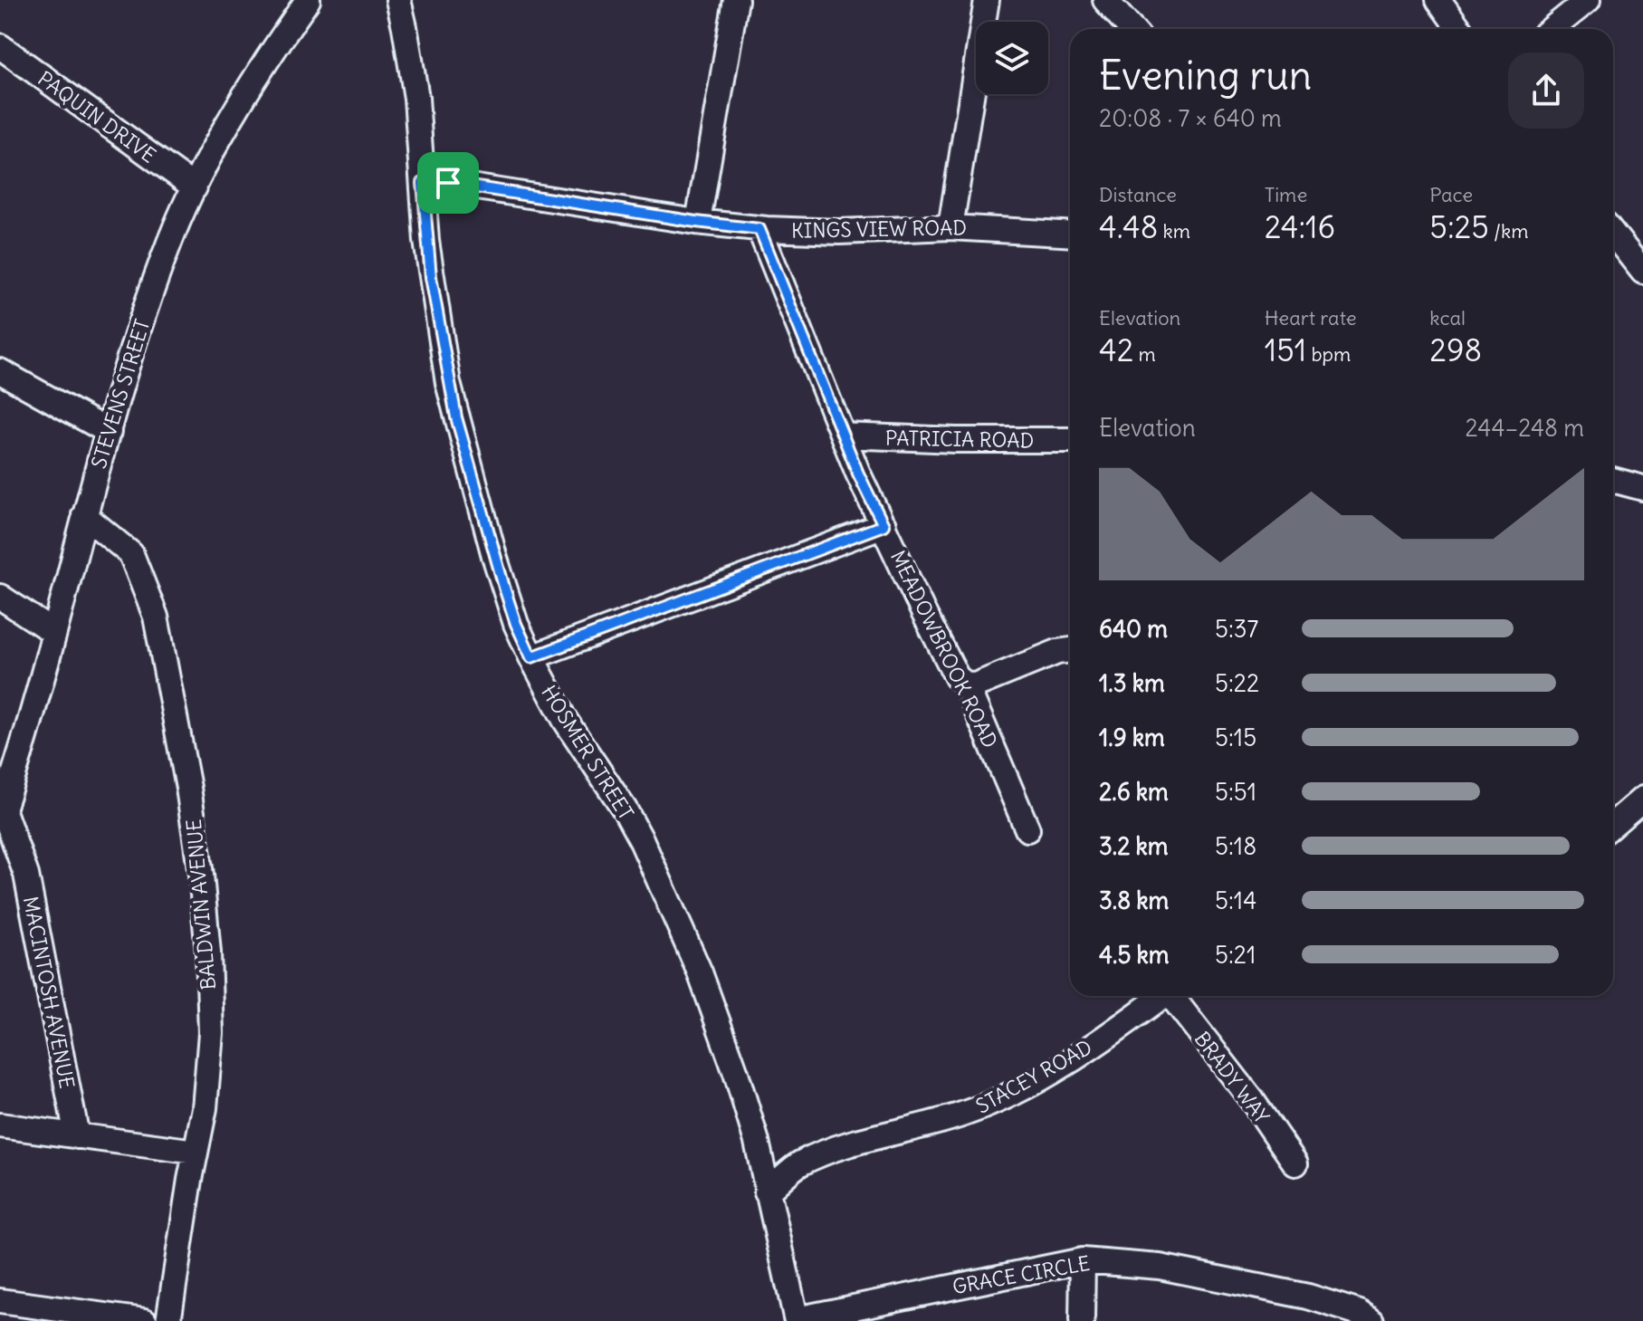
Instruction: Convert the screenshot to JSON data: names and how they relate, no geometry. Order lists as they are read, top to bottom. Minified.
{"streets":{"street":["PAQUIN DRIVE","KINGS VIEW ROAD","STEVENS STREET","PATRICIA ROAD","MEADOWBROOK ROAD","HOSMER STREET","BALDWIN AVENUE","MACINTOSH AVENUE","STACEY ROAD","BRADY WAY","GRACE CIRCLE"]},"crossings":[["PAQUIN DRIVE","STEVENS STREET"],["KINGS VIEW ROAD","MEADOWBROOK ROAD"],["KINGS VIEW ROAD","HOSMER STREET"],["STEVENS STREET","BALDWIN AVENUE"],["STEVENS STREET","MACINTOSH AVENUE"],["PATRICIA ROAD","MEADOWBROOK ROAD"],["HOSMER STREET","STACEY ROAD"],["HOSMER STREET","GRACE CIRCLE"]],"page":{"heading":["Evening run","20:08 · 7 × 640 m"],"stats":[["Distance","4.48 km"],["Time","24:16"],["Pace","5:25 /km"],["Elevation","42 m"],["Heart rate","151 bpm"],["kcal","298"]],"chart":["Elevation","244–248 m"],"list":[{"name":"640 m","note":"5:37"},{"name":"1.3 km","note":"5:22"},{"name":"1.9 km","note":"5:15"},{"name":"2.6 km","note":"5:51"},{"name":"3.2 km","note":"5:18"},{"name":"3.8 km","note":"5:14"},{"name":"4.5 km","note":"5:21"}]}}
